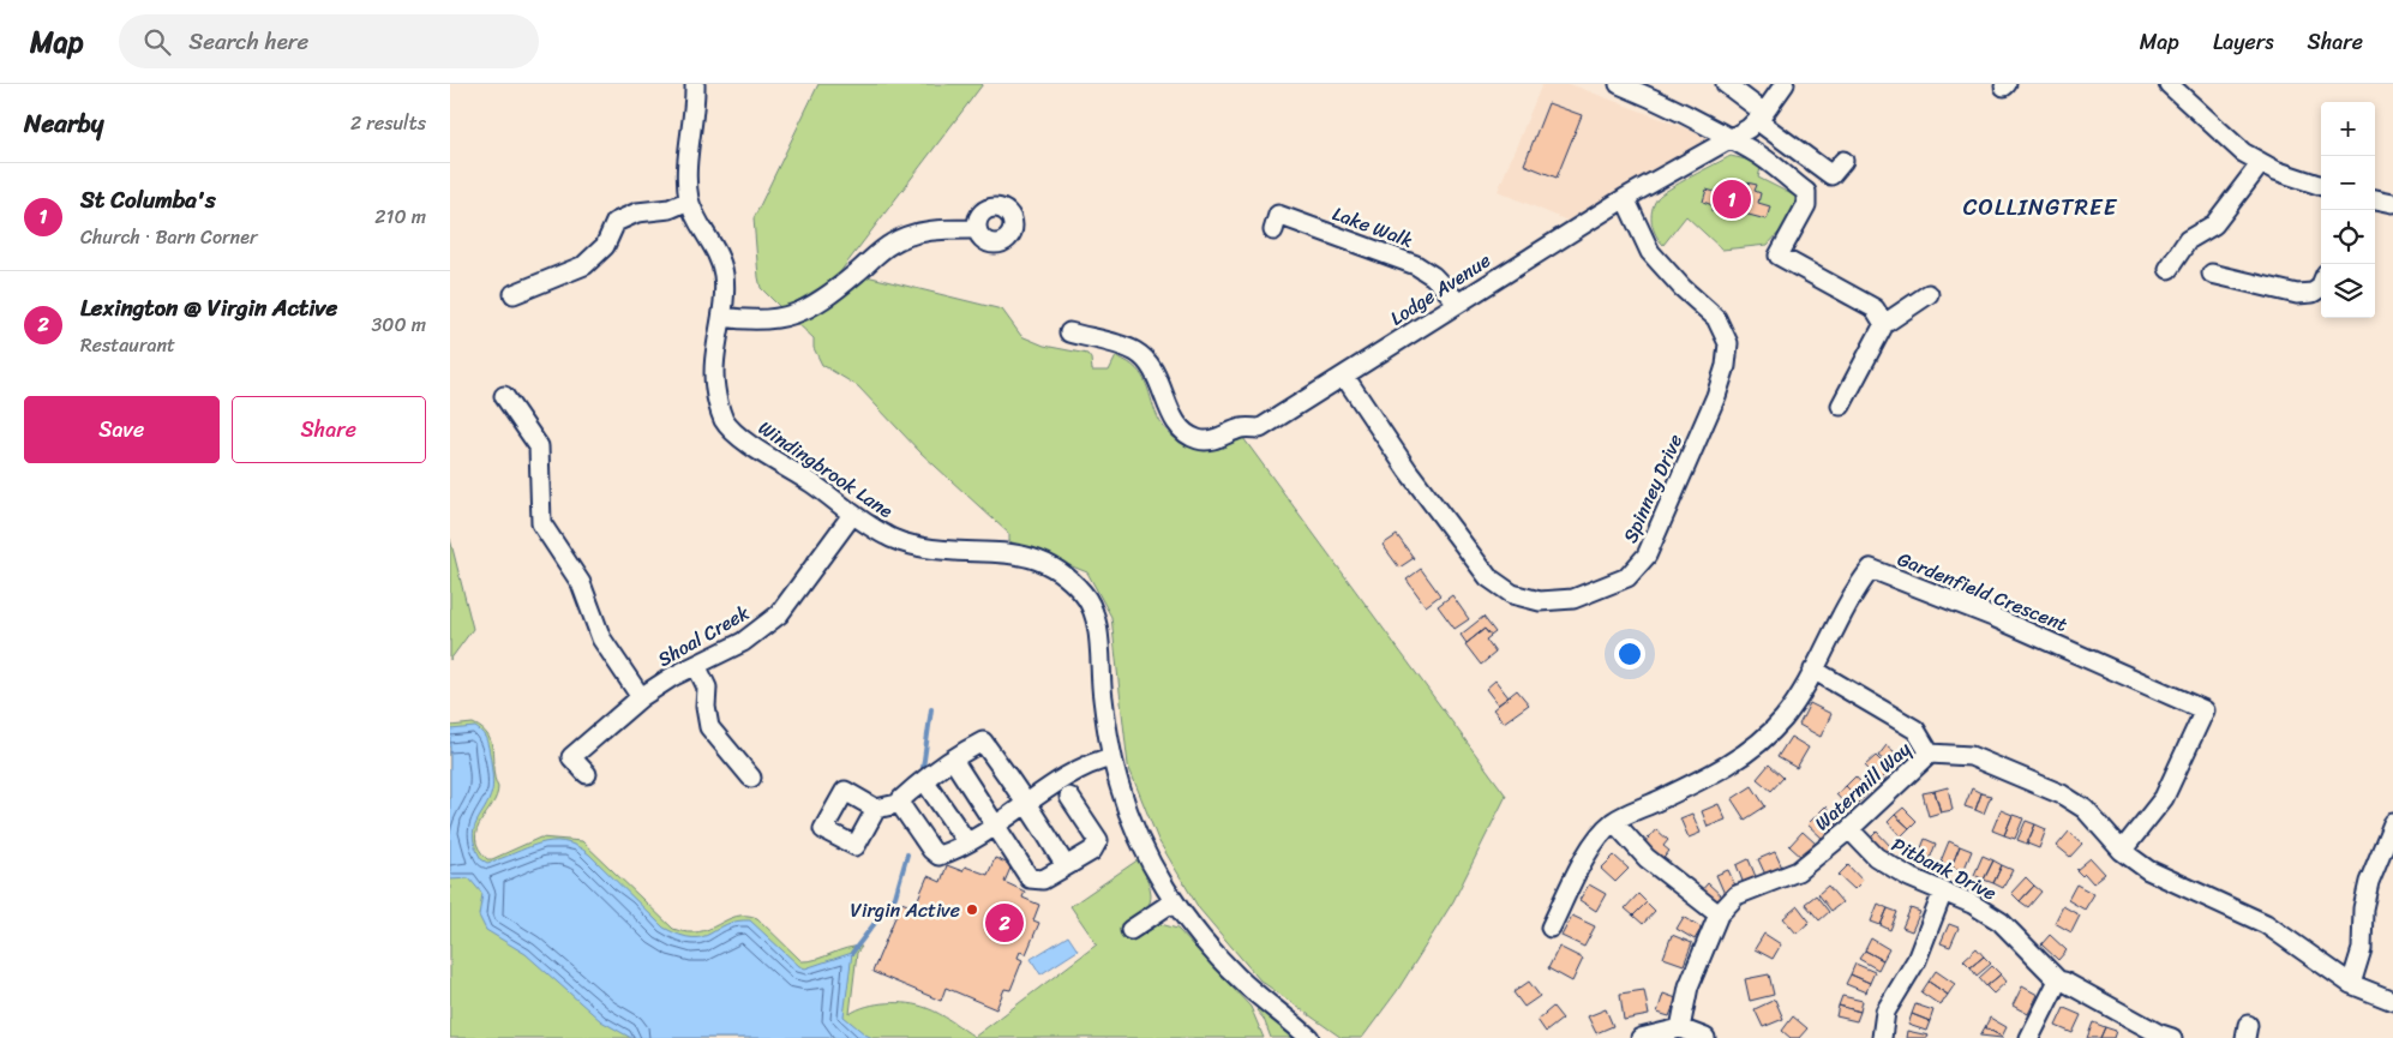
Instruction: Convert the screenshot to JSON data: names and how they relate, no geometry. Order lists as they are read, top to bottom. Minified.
{"streets":{"street":["Lake Walk","Lodge Avenue","Windingbrook Lane","Spinney Drive","Gardenfield Crescent","Shoal Creek","Watermill Way","Pitbank Drive"]},"crossings":[["Lake Walk","Lodge Avenue"],["Lodge Avenue","Spinney Drive"],["Windingbrook Lane","Shoal Creek"],["Gardenfield Crescent","Watermill Way"],["Watermill Way","Pitbank Drive"]],"districts":["COLLINGTREE"],"places":["Virgin Active"],"page":{"header":"Map","search":"Search here","nav":["Map","Layers","Share"],"heading":["Nearby","2 results"],"map_buttons":["+","−"],"list":[{"mark":"1","name":"St Columba's","note":"Church · Barn Corner","value":"210 m"},{"mark":"2","name":"Lexington @ Virgin Active","note":"Restaurant","value":"300 m"}],"pins":["1","2"],"buttons":["Save","Share"]}}
